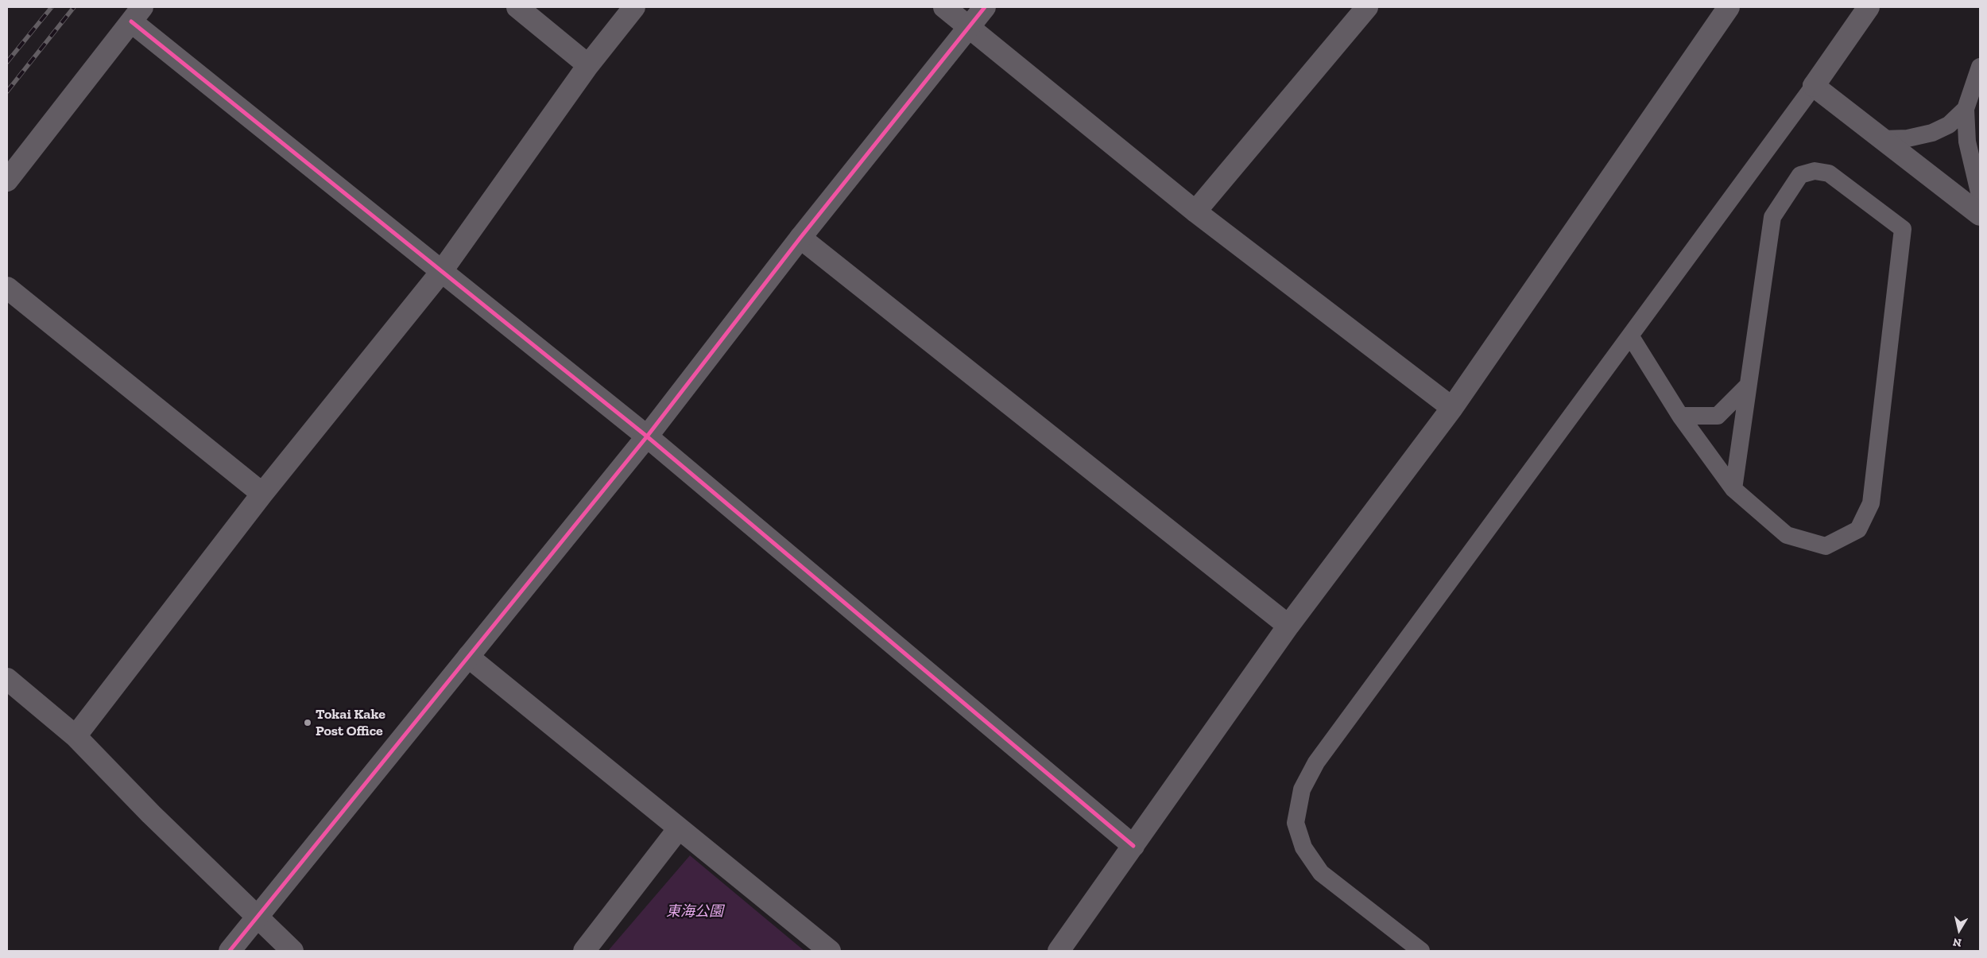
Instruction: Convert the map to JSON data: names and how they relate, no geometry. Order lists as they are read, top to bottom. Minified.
{"parks":["東海公園"],"places":["Tokai Kake Post Office"],"north":"bottom"}
